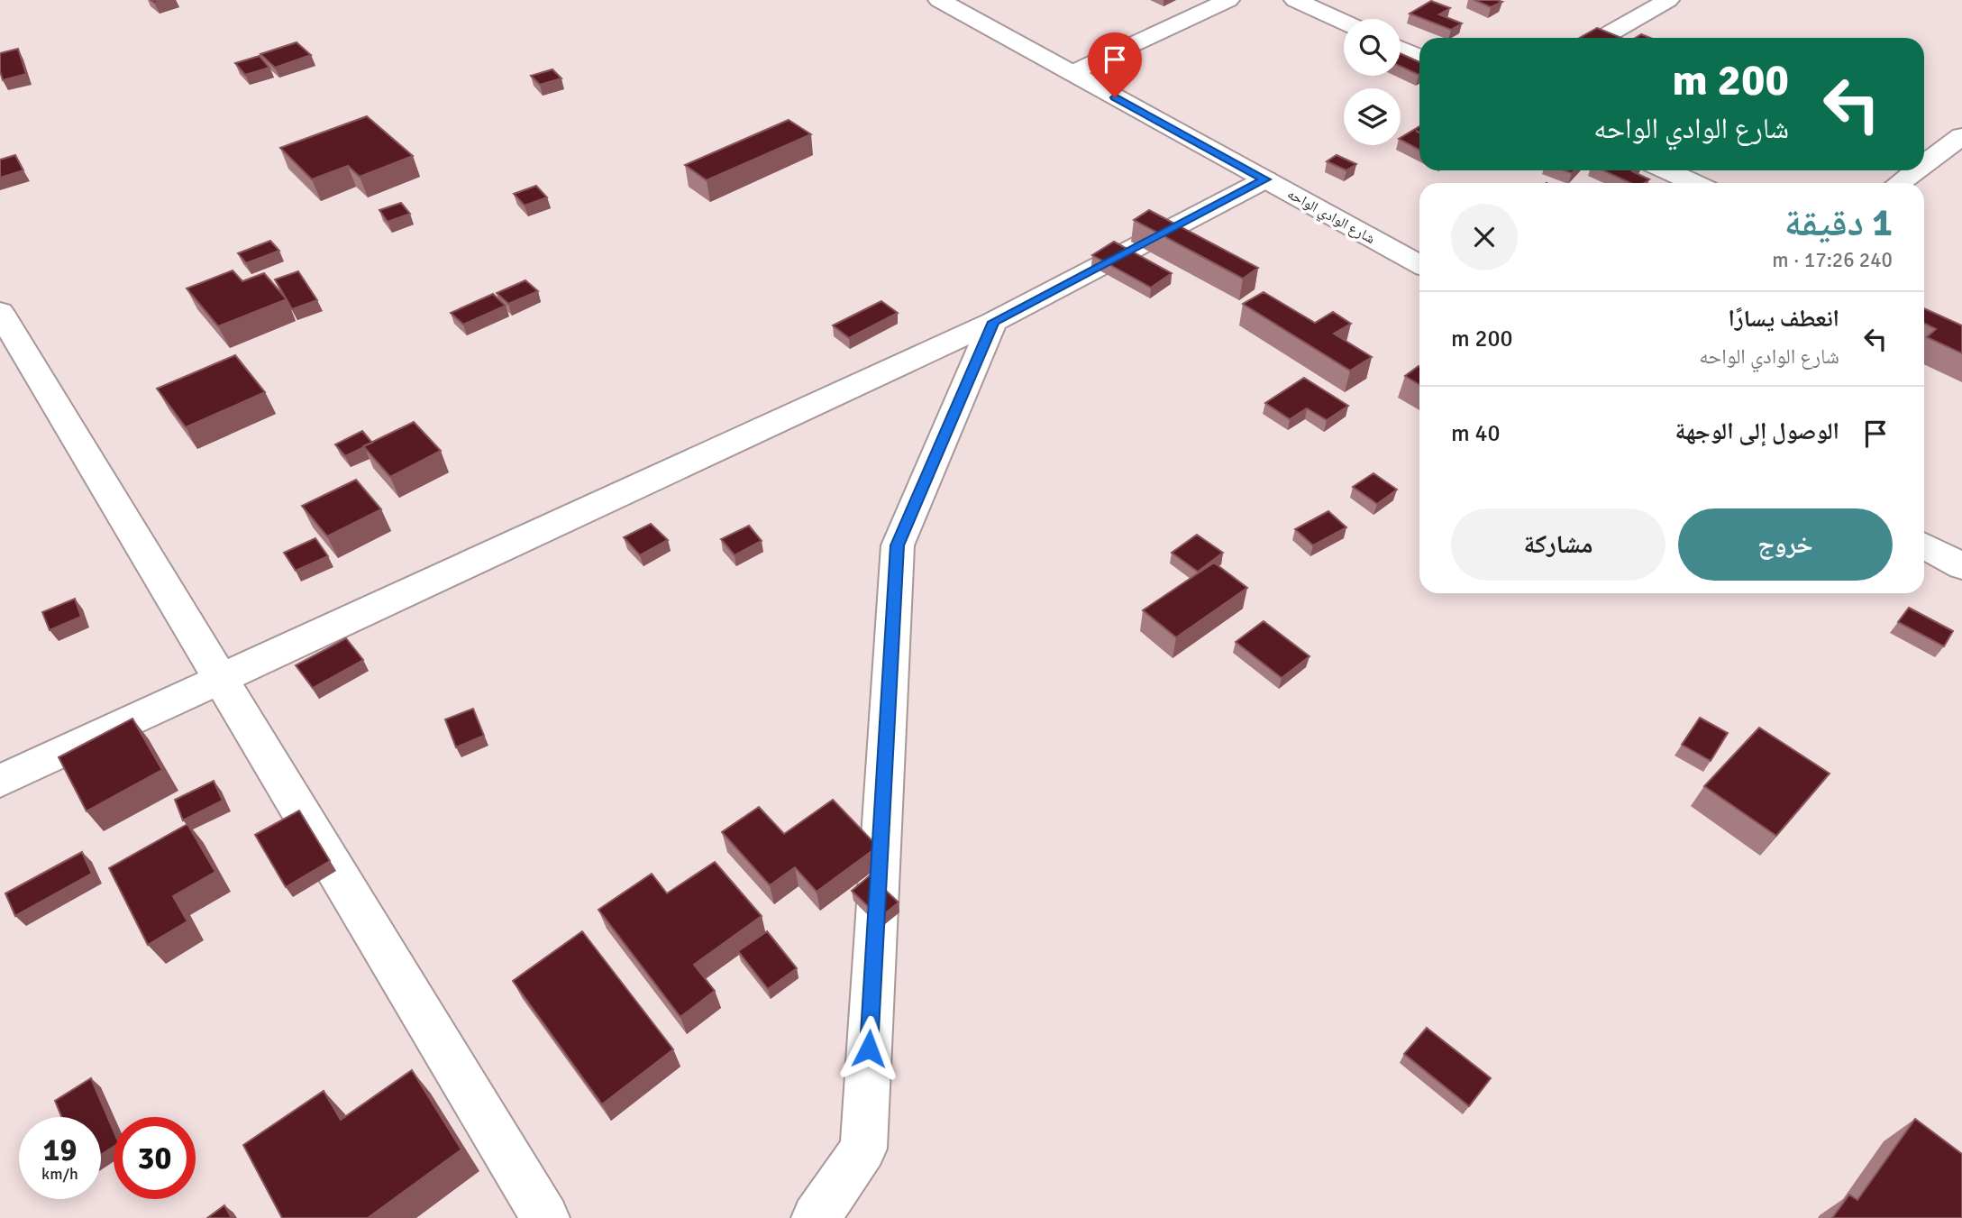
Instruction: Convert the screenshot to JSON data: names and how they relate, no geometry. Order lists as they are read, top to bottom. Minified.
{"streets":{"street":["شارع الوادي الواحه"]},"page":{"turn":["200 m","شارع الوادي الواحه"],"heading":["1 دقيقة","240 m · 17:26"],"list":[{"name":"انعطف يسارًا","note":"شارع الوادي الواحه","value":"200 m"},{"name":"الوصول إلى الوجهة","value":"40 m"}],"buttons":["خروج","مشاركة"],"speed":"19 km/h","limit":"30"}}
